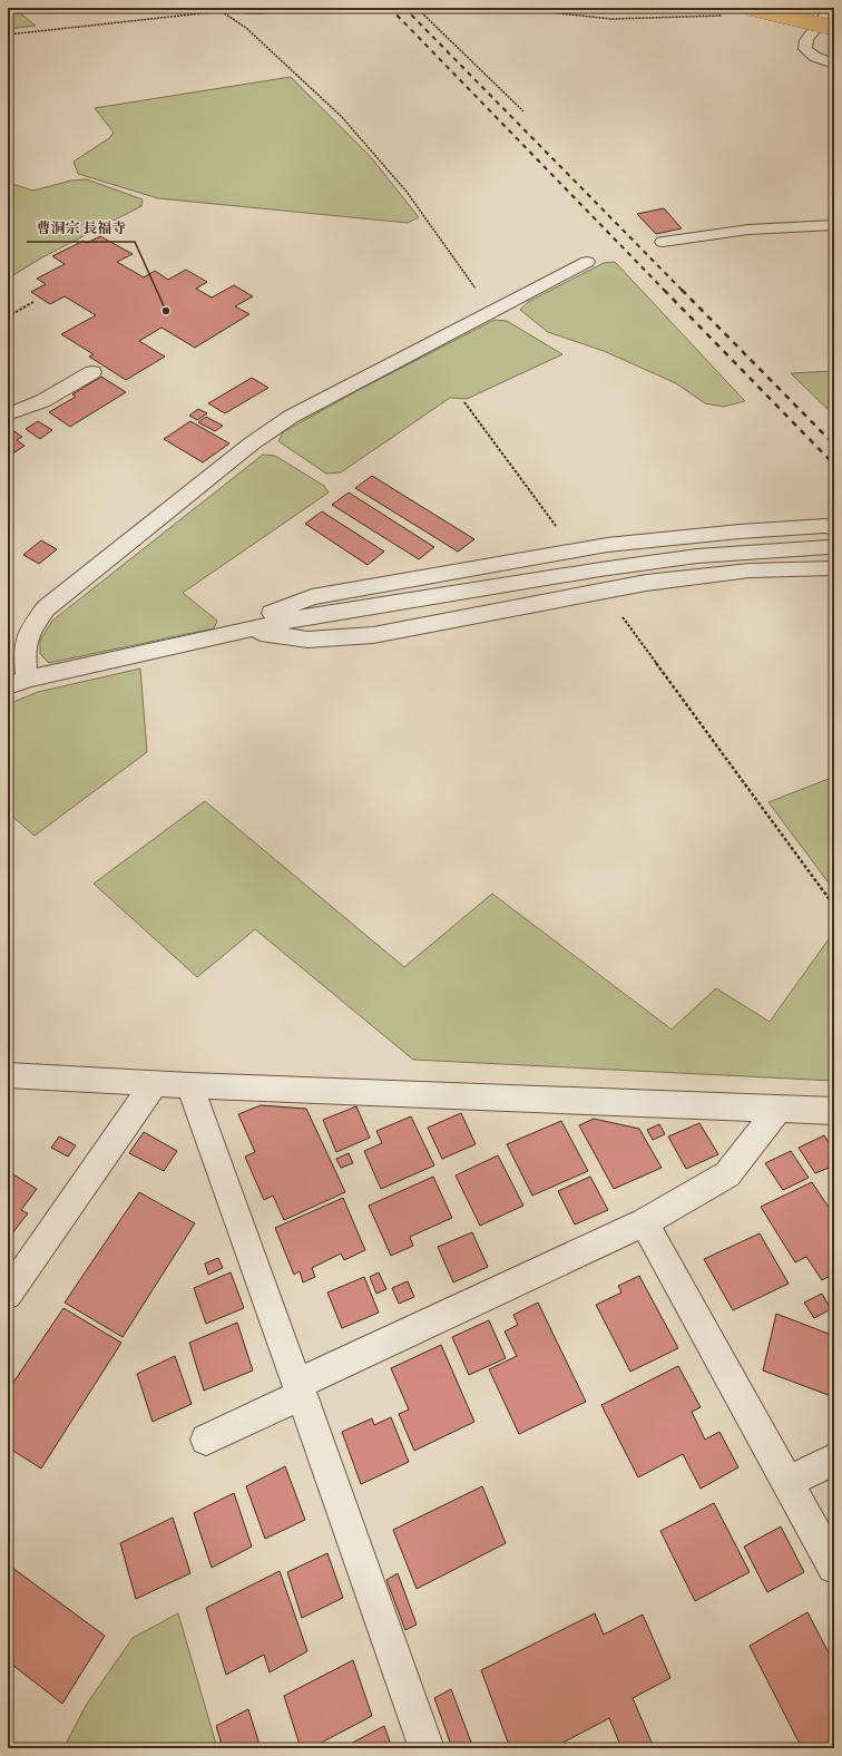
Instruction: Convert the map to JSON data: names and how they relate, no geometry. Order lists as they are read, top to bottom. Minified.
{"places":["曹洞宗 長福寺"]}
